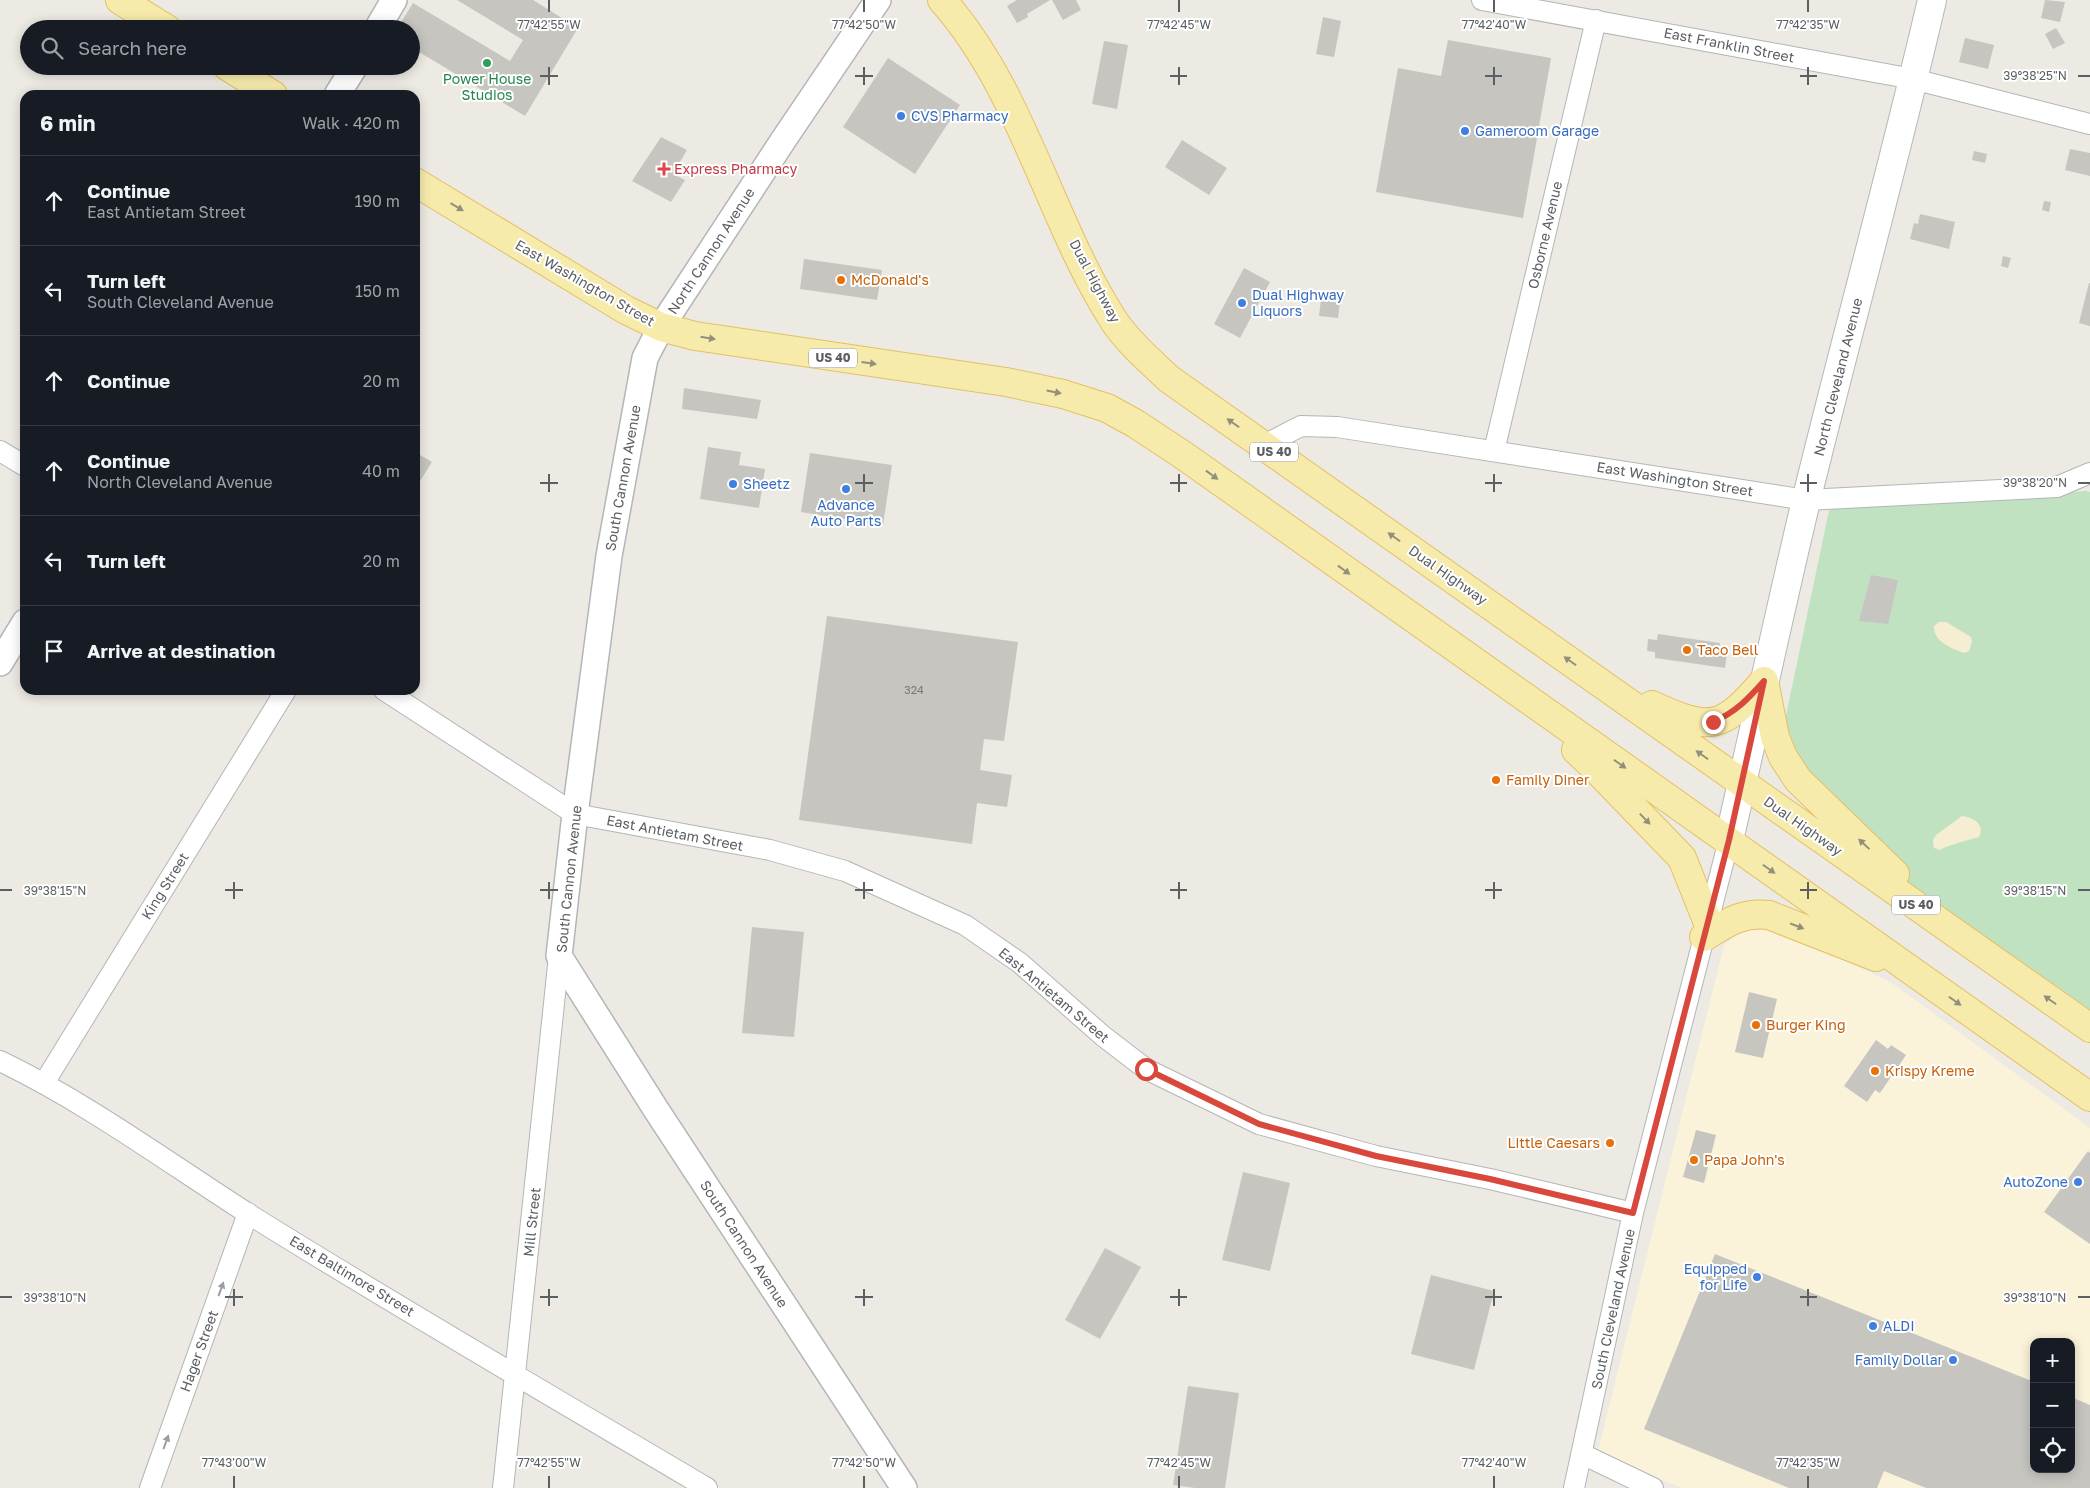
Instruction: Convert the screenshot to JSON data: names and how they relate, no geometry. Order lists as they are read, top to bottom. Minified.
{"streets":{"main road":["Dual Highway","East Washington Street","US 40","North Cleveland Avenue"],"street":["East Franklin Street","Osborne Avenue","North Cannon Avenue","South Cannon Avenue","East Antietam Street","King Street","Mill Street","East Baltimore Street","South Cleveland Avenue","Hager Street"]},"crossings":[["East Franklin Street","Osborne Avenue"],["East Franklin Street","North Cleveland Avenue"],["Osborne Avenue","East Washington Street"],["North Cannon Avenue","East Washington Street"],["North Cannon Avenue","South Cannon Avenue"],["Dual Highway","East Washington Street"],["Dual Highway","North Cleveland Avenue"],["East Washington Street","US 40"],["East Washington Street","North Cleveland Avenue"],["East Washington Street","South Cannon Avenue"],["US 40","North Cleveland Avenue"],["US 40","South Cleveland Avenue"],["North Cleveland Avenue","South Cleveland Avenue"],["South Cannon Avenue","East Antietam Street"],["South Cannon Avenue","Mill Street"],["East Antietam Street","South Cleveland Avenue"],["King Street","East Baltimore Street"],["Mill Street","East Baltimore Street"],["East Baltimore Street","Hager Street"]],"one_way":["East Washington Street","Hager Street"],"places":{"other":["Power House Studios","CVS Pharmacy","Gameroom Garage","McDonald's","Dual Highway Liquors","Sheetz","Advance Auto Parts","Taco Bell","Family Diner","Burger King","Krispy Kreme","Little Caesars","Papa John's","AutoZone","Equipped for Life","ALDI","Family Dollar"],"health":["Express Pharmacy"]},"house_numbers":["324"],"page":{"search":"Search here","heading":["6 min","Walk · 420 m"],"list":[["Continue","East Antietam Street","190 m"],["Turn left","South Cleveland Avenue","150 m"],["Continue","20 m"],["Continue","North Cleveland Avenue","40 m"],["Turn left","20 m"],"Arrive at destination"],"map_buttons":["+","−"]},"coordinates":["77°42'55\"W","77°42'50\"W","77°42'45\"W","77°42'40\"W","77°42'35\"W","39°38'25\"N","39°38'20\"N","39°38'15\"N","39°38'10\"N","77°43'00\"W"]}
